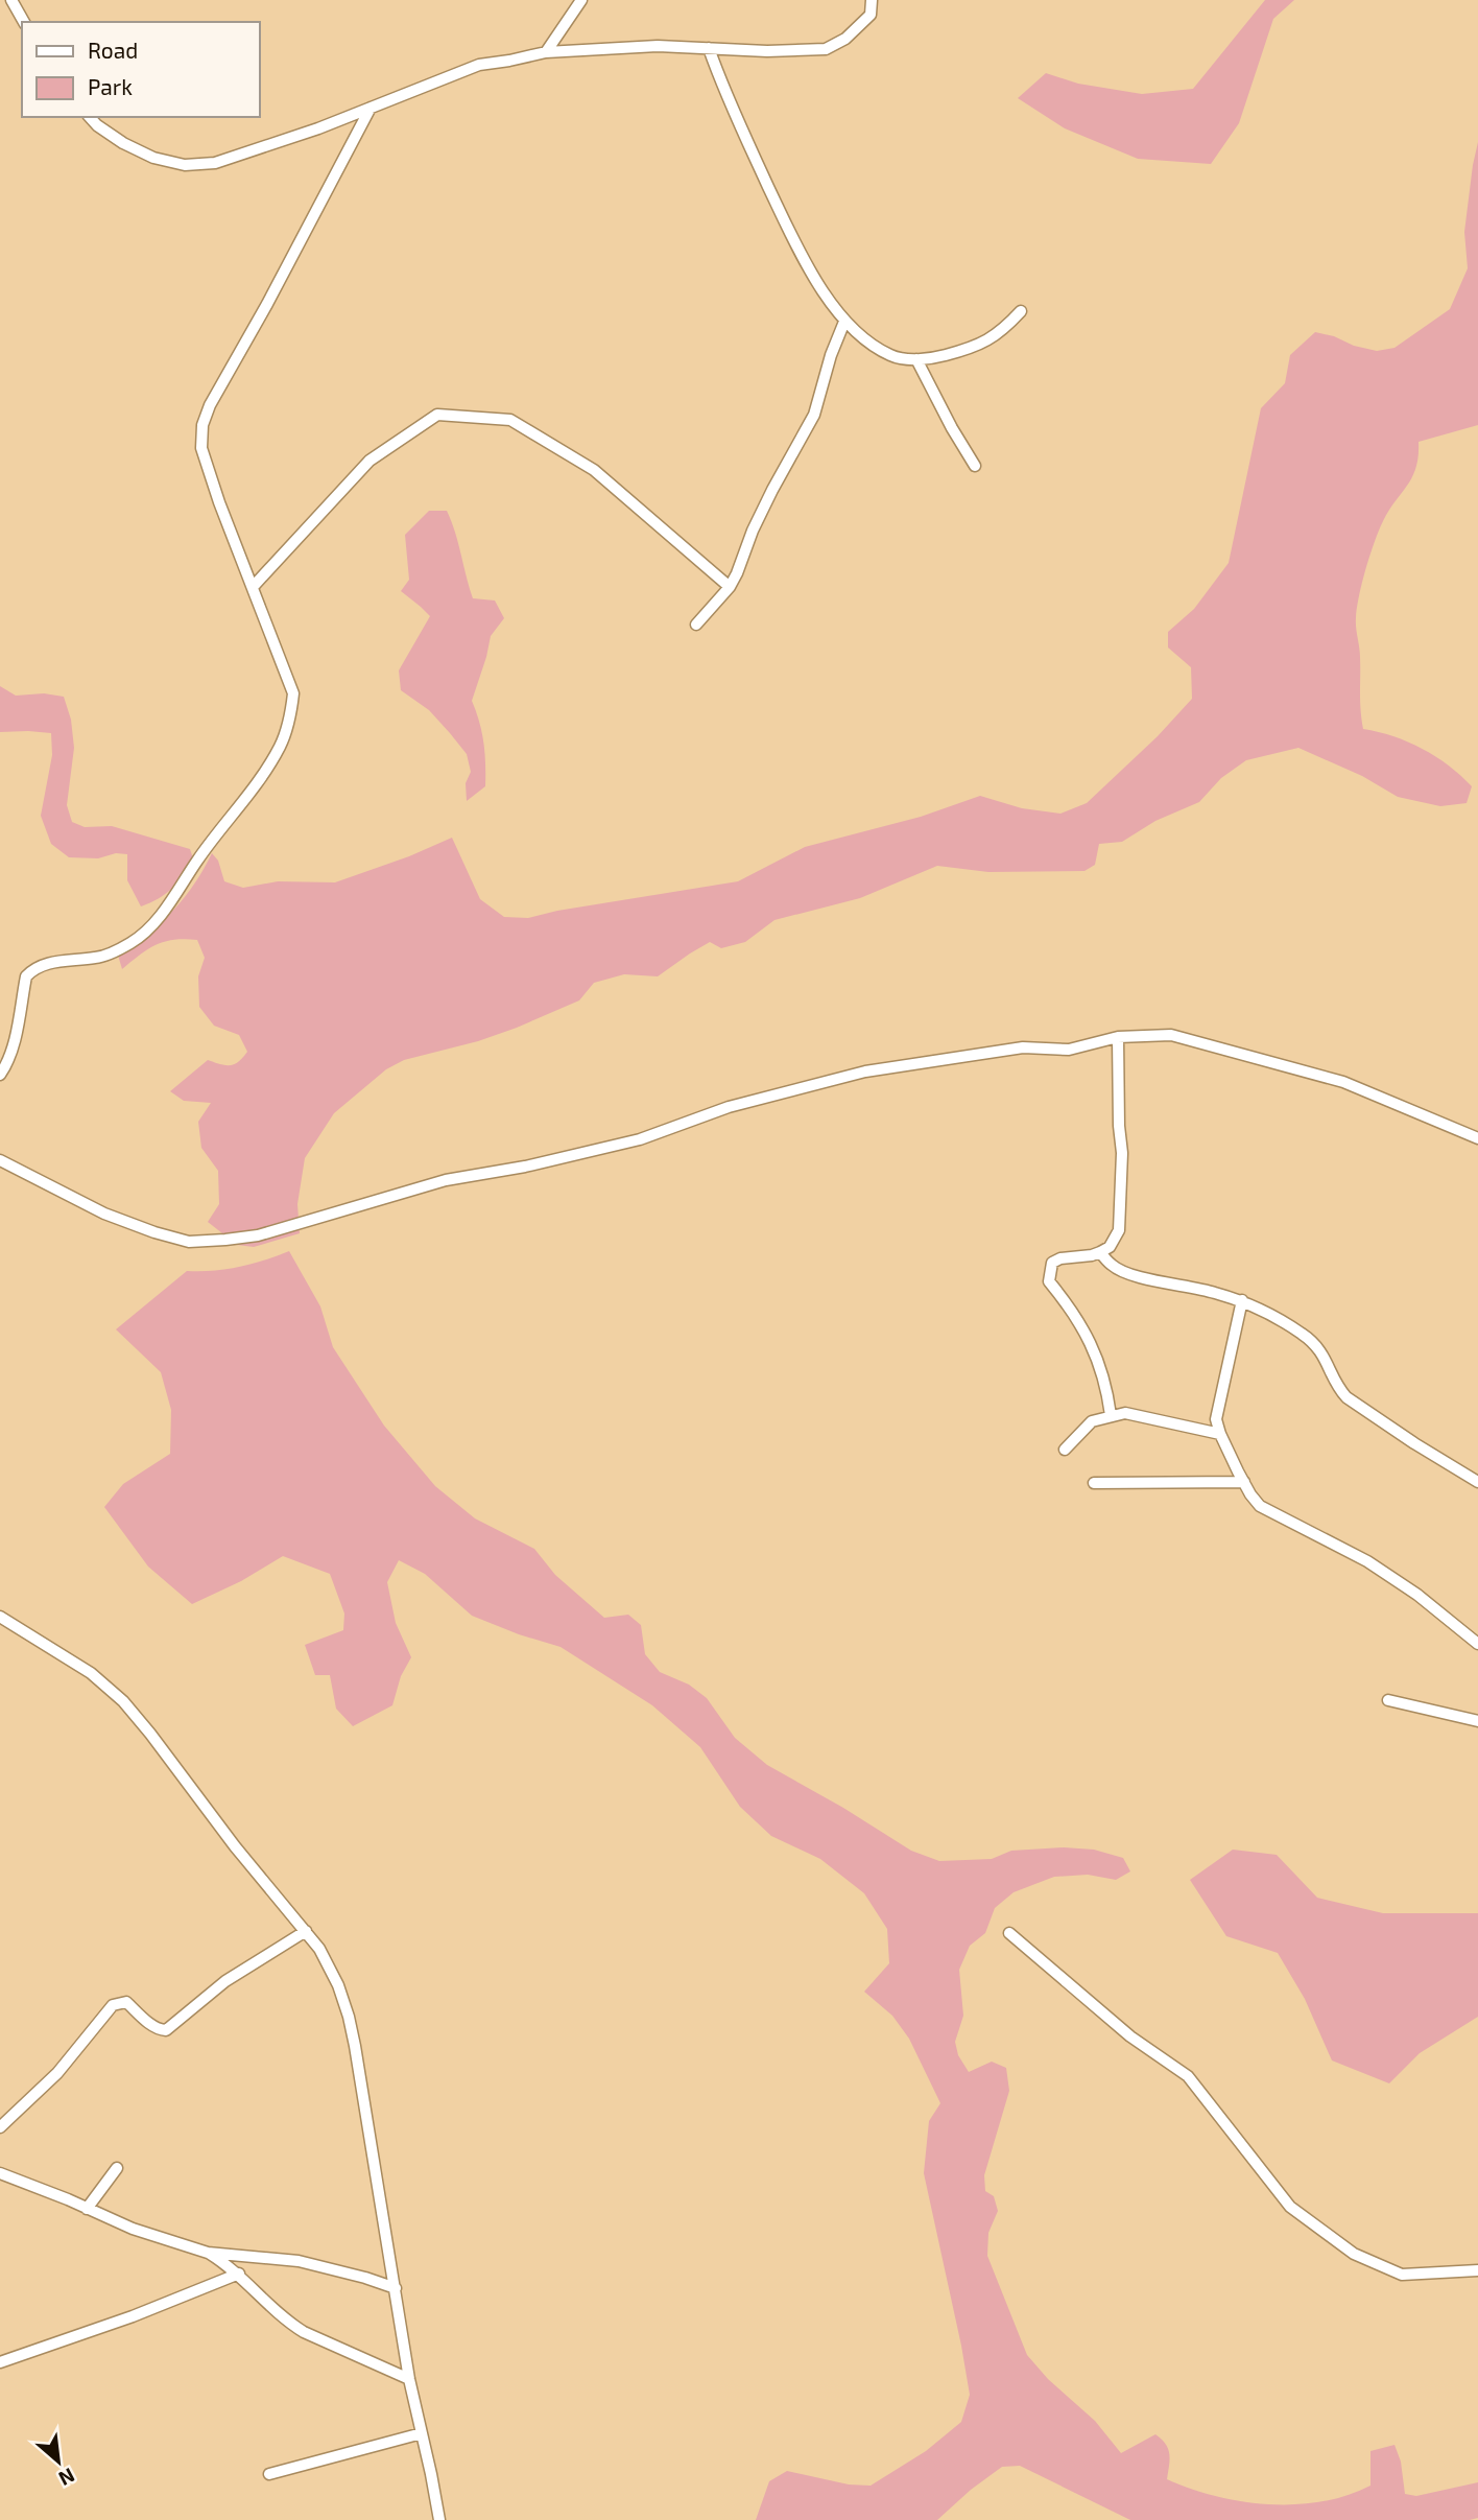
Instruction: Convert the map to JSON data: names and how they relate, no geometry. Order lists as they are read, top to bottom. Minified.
{"legend":["Road","Park"],"north":"bottom right"}
